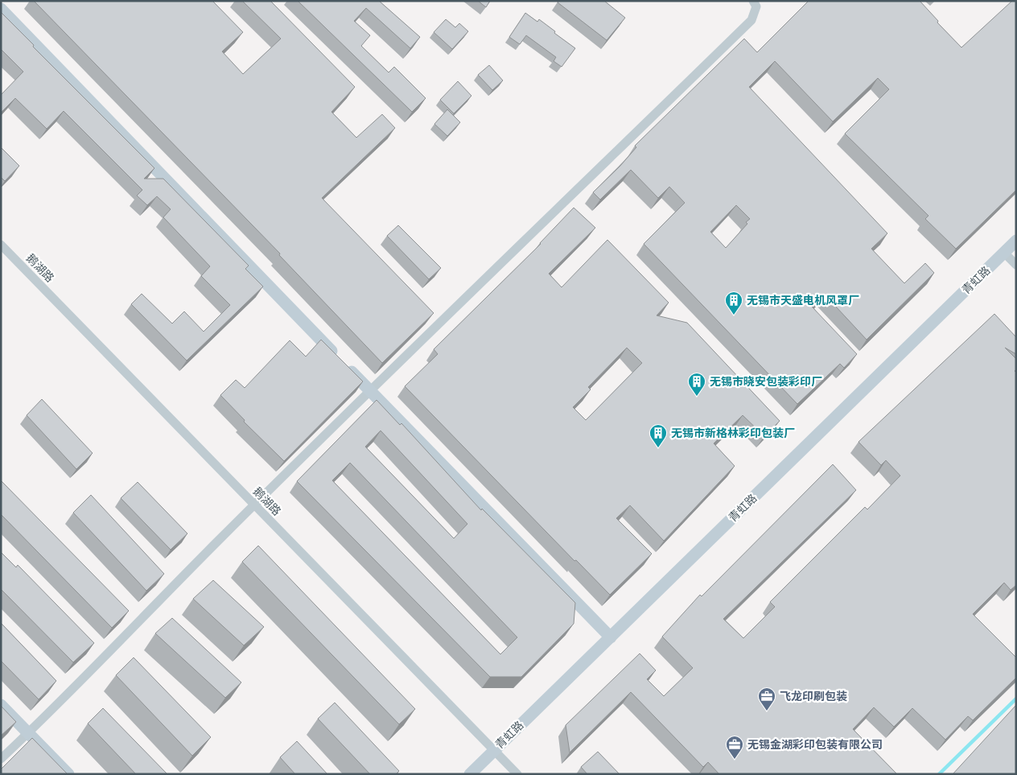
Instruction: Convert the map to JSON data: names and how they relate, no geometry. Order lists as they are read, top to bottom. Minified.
{"streets":{"street":["鹅湖路","青虹路"]},"crossings":[["鹅湖路","青虹路"]],"places":{"building":["无锡市天盛电机风罩厂","无锡市晓安包装彩印厂","无锡市新格林彩印包装厂"],"office":["飞龙印刷包装","无锡金湖彩印包装有限公司"]}}
